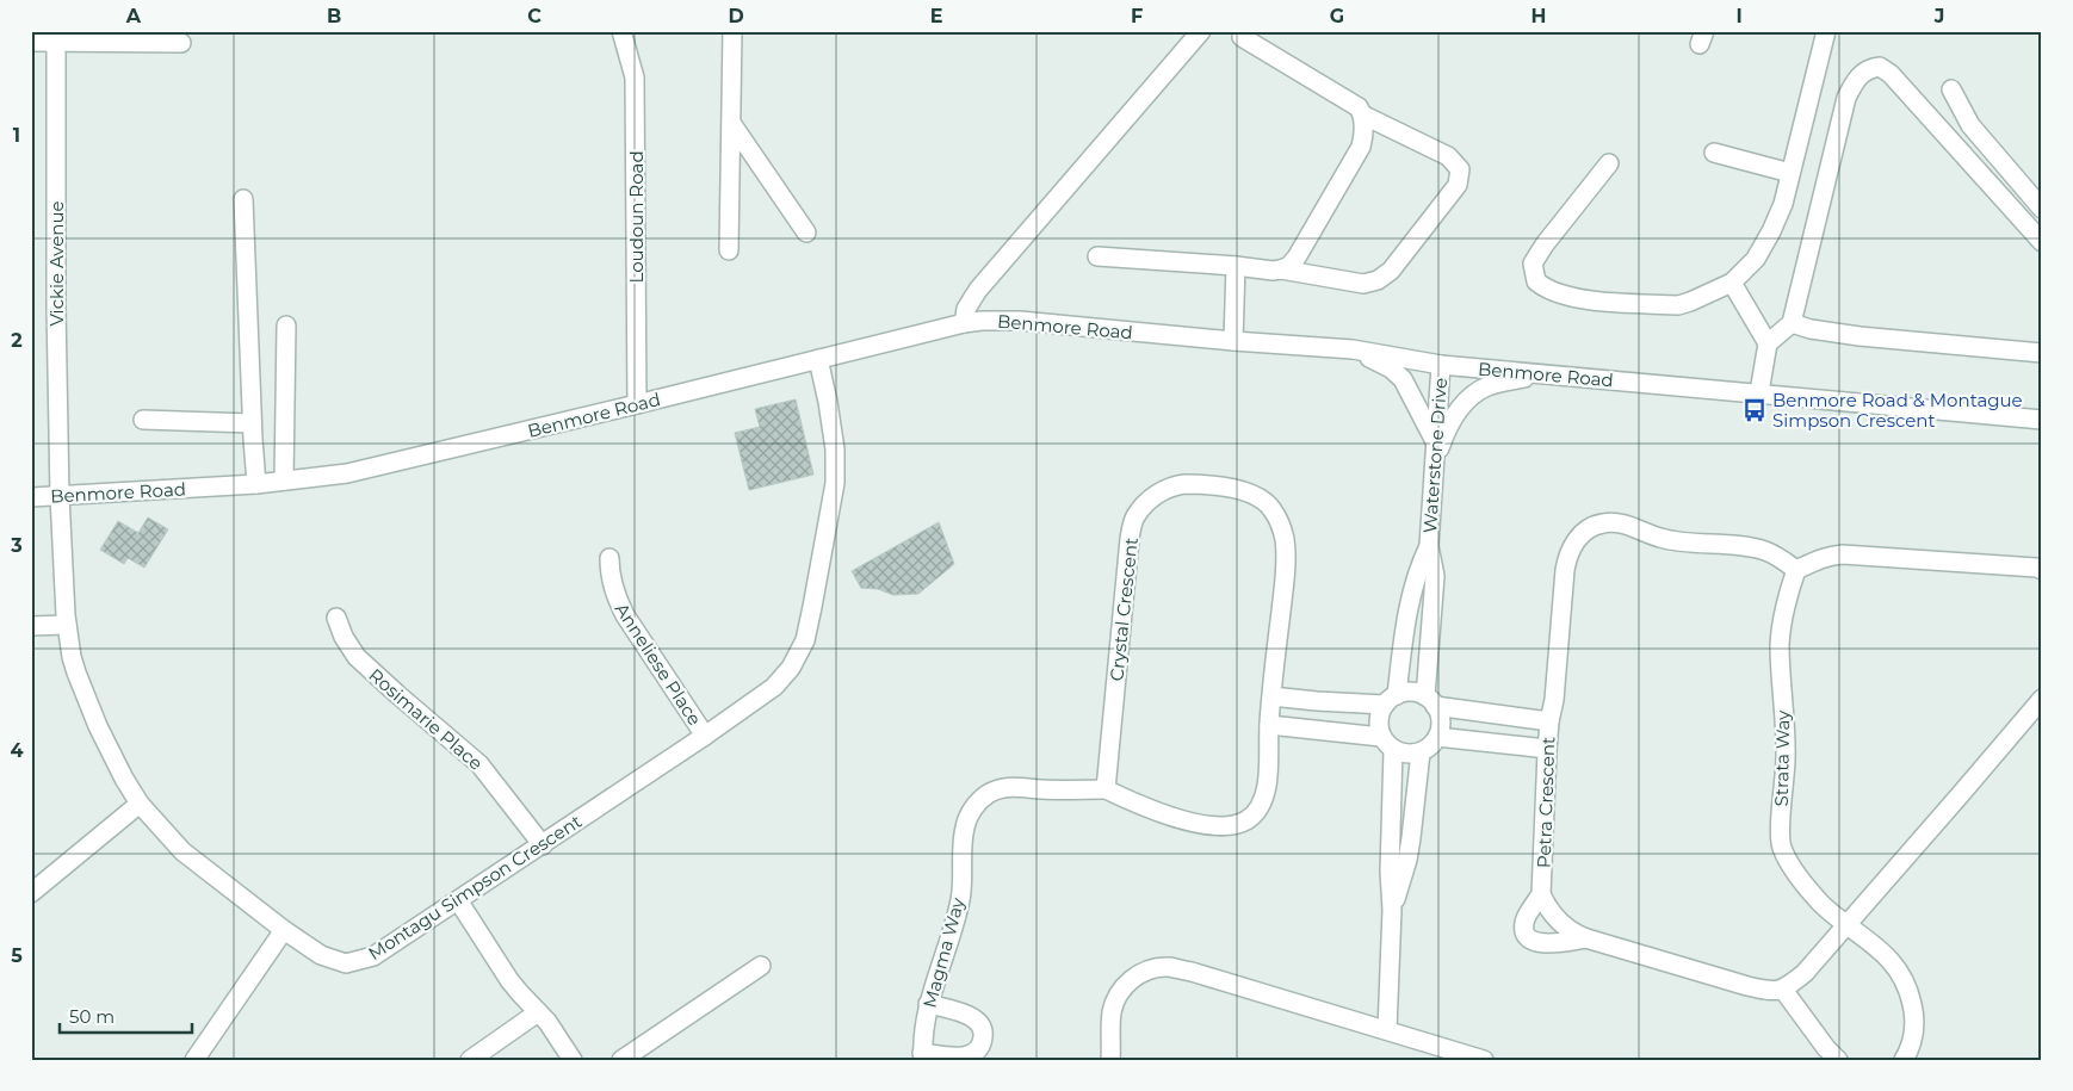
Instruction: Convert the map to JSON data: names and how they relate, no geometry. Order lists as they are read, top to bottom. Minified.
{"streets":{"street":["Loudoun Road","Vickie Avenue","Benmore Road","Waterstone Drive","Crystal Crescent","Anneliese Place","Rosimarie Place","Strata Way","Petra Crescent","Montagu Simpson Crescent","Magma Way"]},"crossings":[["Loudoun Road","Benmore Road"],["Vickie Avenue","Benmore Road"],["Vickie Avenue","Montagu Simpson Crescent"],["Benmore Road","Waterstone Drive"],["Benmore Road","Montagu Simpson Crescent"],["Crystal Crescent","Magma Way"],["Anneliese Place","Montagu Simpson Crescent"],["Rosimarie Place","Montagu Simpson Crescent"],["Strata Way","Petra Crescent"]],"places":{"bus stop":["Benmore Road & Montague Simpson Crescent"]},"scale_bar":"50 m","grid":{"columns":["A","B","C","D","E","F","G","H","I","J"],"rows":["1","2","3","4","5"]}}
